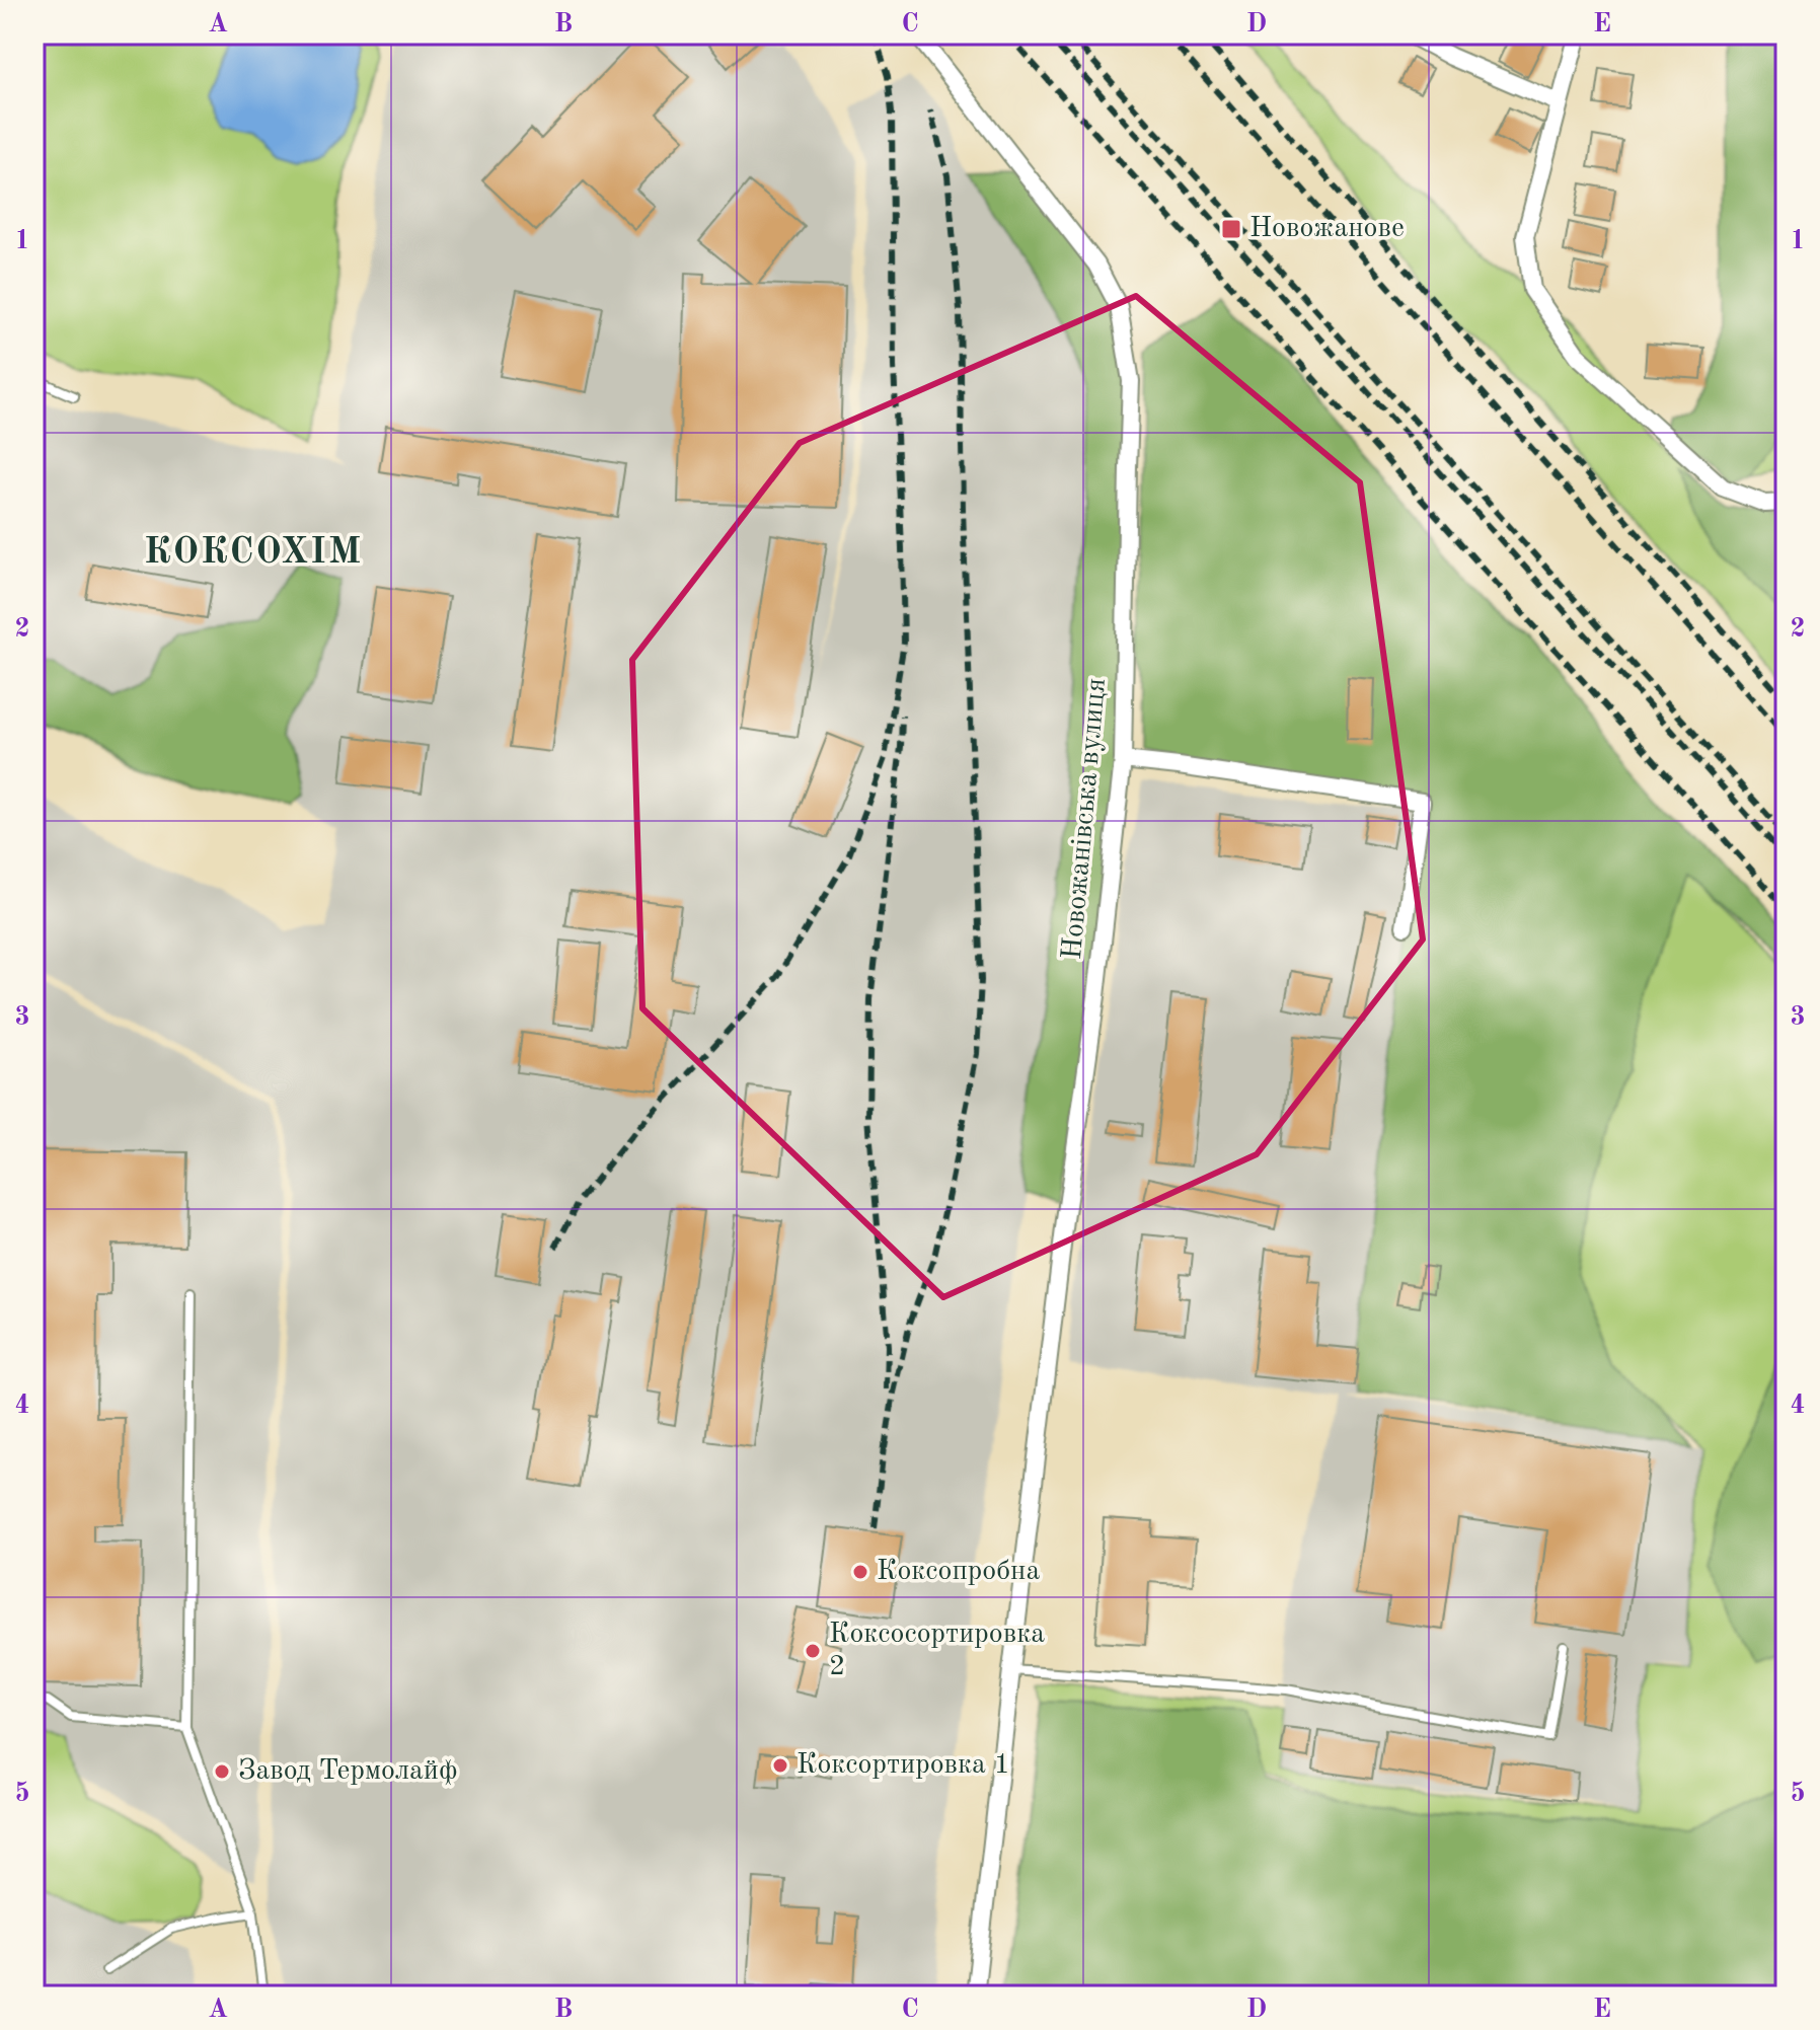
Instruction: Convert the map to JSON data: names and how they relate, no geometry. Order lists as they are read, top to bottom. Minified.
{"streets":{"street":["Новожанівська вулиця"]},"districts":["КОКСОХІМ"],"places":{"transit":["Новожанове"],"other":["Коксопробна","Коксосортировка 2","Коксортировка 1","Завод Термолайф"]},"grid":{"columns":["A","B","C","D","E"],"rows":["1","2","3","4","5"]}}
